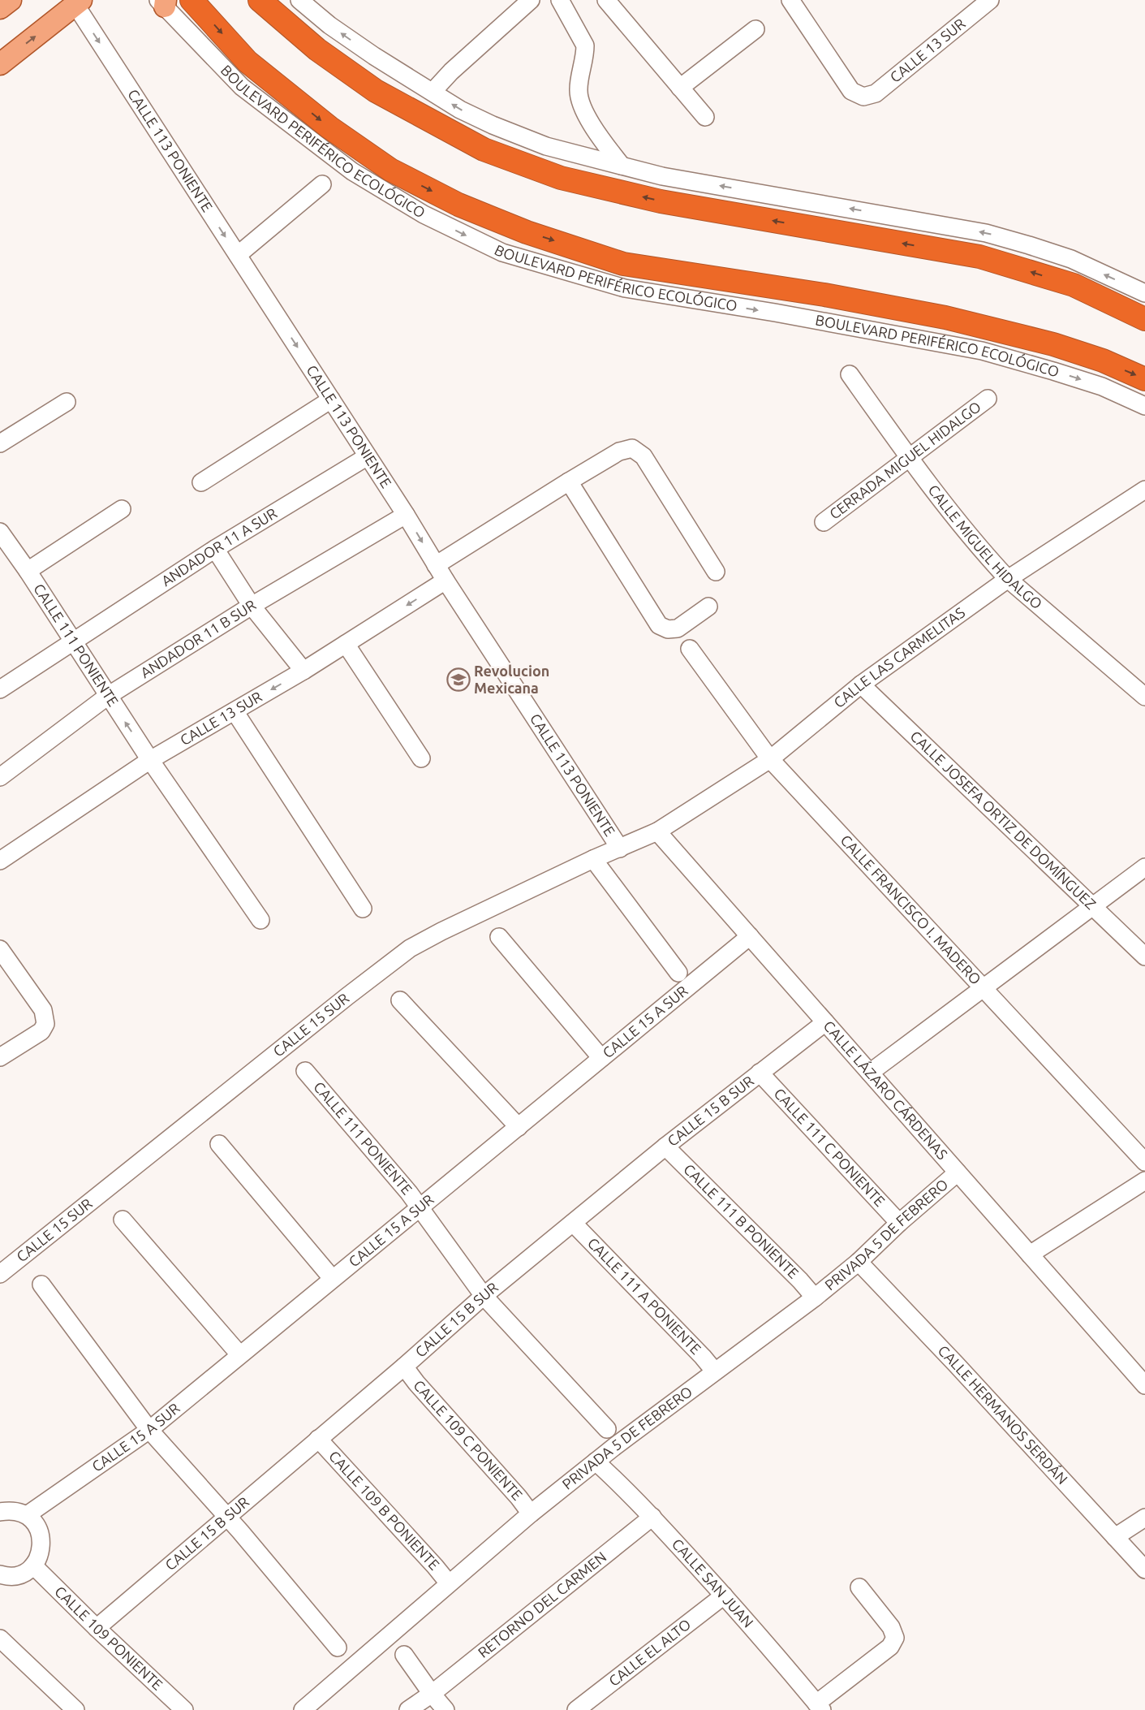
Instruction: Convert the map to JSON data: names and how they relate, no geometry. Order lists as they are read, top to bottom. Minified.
{"streets":{"highway":["BOULEVARD PERIFÉRICO ECOLÓGICO"],"street":["CALLE 13 SUR","CALLE 113 PONIENTE","CERRADA MIGUEL HIDALGO","CALLE MIGUEL HIDALGO","ANDADOR 11 A SUR","ANDADOR 11 B SUR","CALLE 111 PONIENTE","CALLE LAS CARMELITAS","CALLE JOSEFA ORTIZ DE DOMÍNGUEZ","CALLE FRANCISCO I. MADERO","CALLE 15 A SUR","CALLE 15 SUR","CALLE LÁZARO CÁRDENAS","CALLE 15 B SUR","CALLE 111 C PONIENTE","CALLE 111 B PONIENTE","PRIVADA 5 DE FEBRERO","CALLE 111 A PONIENTE","CALLE HERMANOS SERDÁN","CALLE 109 C PONIENTE","CALLE 109 B PONIENTE","CALLE SAN JUAN","RETORNO DEL CARMEN","CALLE 109 PONIENTE","CALLE EL ALTO"]},"crossings":[["CALLE 13 SUR","CALLE 113 PONIENTE"],["CALLE 13 SUR","CALLE 111 PONIENTE"],["CALLE 113 PONIENTE","ANDADOR 11 A SUR"],["CALLE 113 PONIENTE","ANDADOR 11 B SUR"],["CALLE 113 PONIENTE","CALLE 15 SUR"],["CERRADA MIGUEL HIDALGO","CALLE MIGUEL HIDALGO"],["CALLE MIGUEL HIDALGO","CALLE LAS CARMELITAS"],["ANDADOR 11 A SUR","CALLE 111 PONIENTE"],["ANDADOR 11 B SUR","CALLE 111 PONIENTE"],["CALLE 111 PONIENTE","CALLE 15 A SUR"],["CALLE 111 PONIENTE","CALLE 15 B SUR"],["CALLE LAS CARMELITAS","CALLE JOSEFA ORTIZ DE DOMÍNGUEZ"],["CALLE LAS CARMELITAS","CALLE FRANCISCO I. MADERO"],["CALLE LAS CARMELITAS","CALLE 15 SUR"],["CALLE LAS CARMELITAS","CALLE LÁZARO CÁRDENAS"],["CALLE 15 A SUR","CALLE LÁZARO CÁRDENAS"],["CALLE 15 SUR","CALLE LÁZARO CÁRDENAS"],["CALLE LÁZARO CÁRDENAS","CALLE 15 B SUR"],["CALLE LÁZARO CÁRDENAS","PRIVADA 5 DE FEBRERO"],["CALLE 15 B SUR","CALLE 111 C PONIENTE"],["CALLE 15 B SUR","CALLE 111 B PONIENTE"],["CALLE 15 B SUR","CALLE 111 A PONIENTE"],["CALLE 15 B SUR","CALLE 109 C PONIENTE"],["CALLE 15 B SUR","CALLE 109 B PONIENTE"],["CALLE 15 B SUR","CALLE 109 PONIENTE"],["CALLE 111 C PONIENTE","PRIVADA 5 DE FEBRERO"],["CALLE 111 B PONIENTE","PRIVADA 5 DE FEBRERO"],["PRIVADA 5 DE FEBRERO","CALLE 111 A PONIENTE"],["PRIVADA 5 DE FEBRERO","CALLE HERMANOS SERDÁN"],["PRIVADA 5 DE FEBRERO","CALLE 109 C PONIENTE"],["PRIVADA 5 DE FEBRERO","CALLE 109 B PONIENTE"],["PRIVADA 5 DE FEBRERO","CALLE SAN JUAN"],["CALLE SAN JUAN","RETORNO DEL CARMEN"],["CALLE SAN JUAN","CALLE EL ALTO"]],"one_way":["CALLE 113 PONIENTE"],"places":{"school or university":["Revolucion Mexicana"]}}
